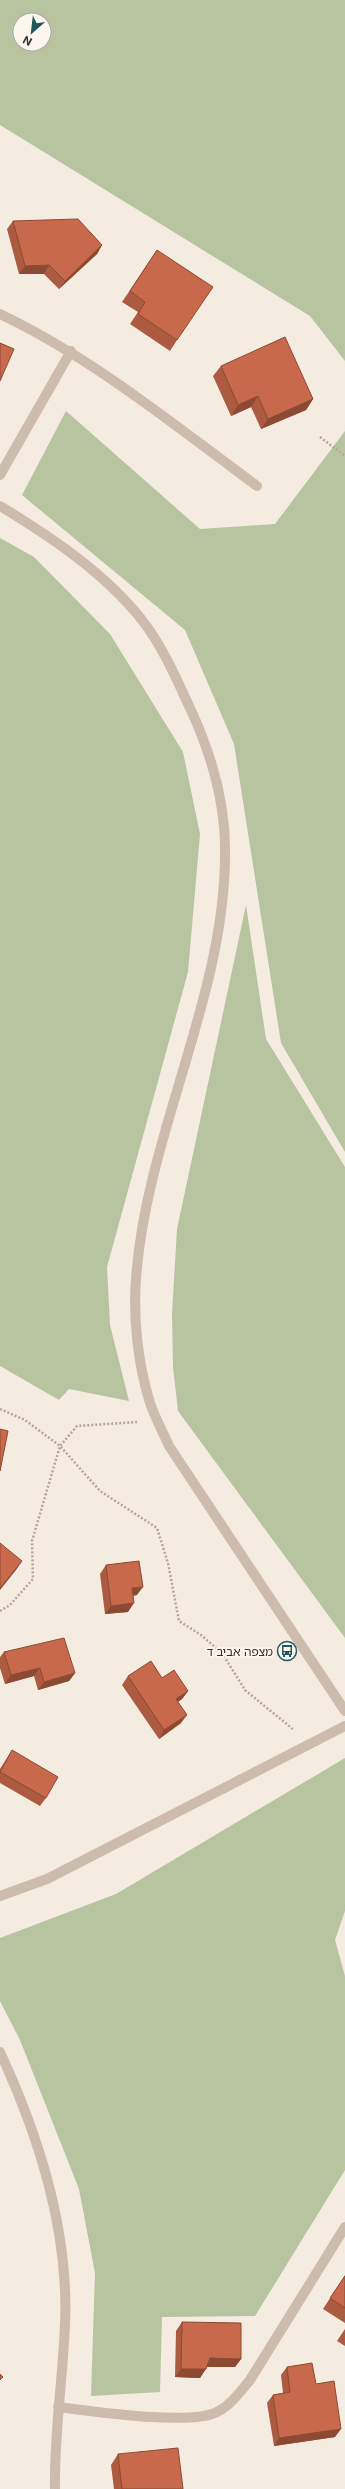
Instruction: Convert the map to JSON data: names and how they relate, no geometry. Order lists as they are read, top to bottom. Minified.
{"places":{"bus stop":["מצפה אביב ד"]},"north":"bottom left"}
